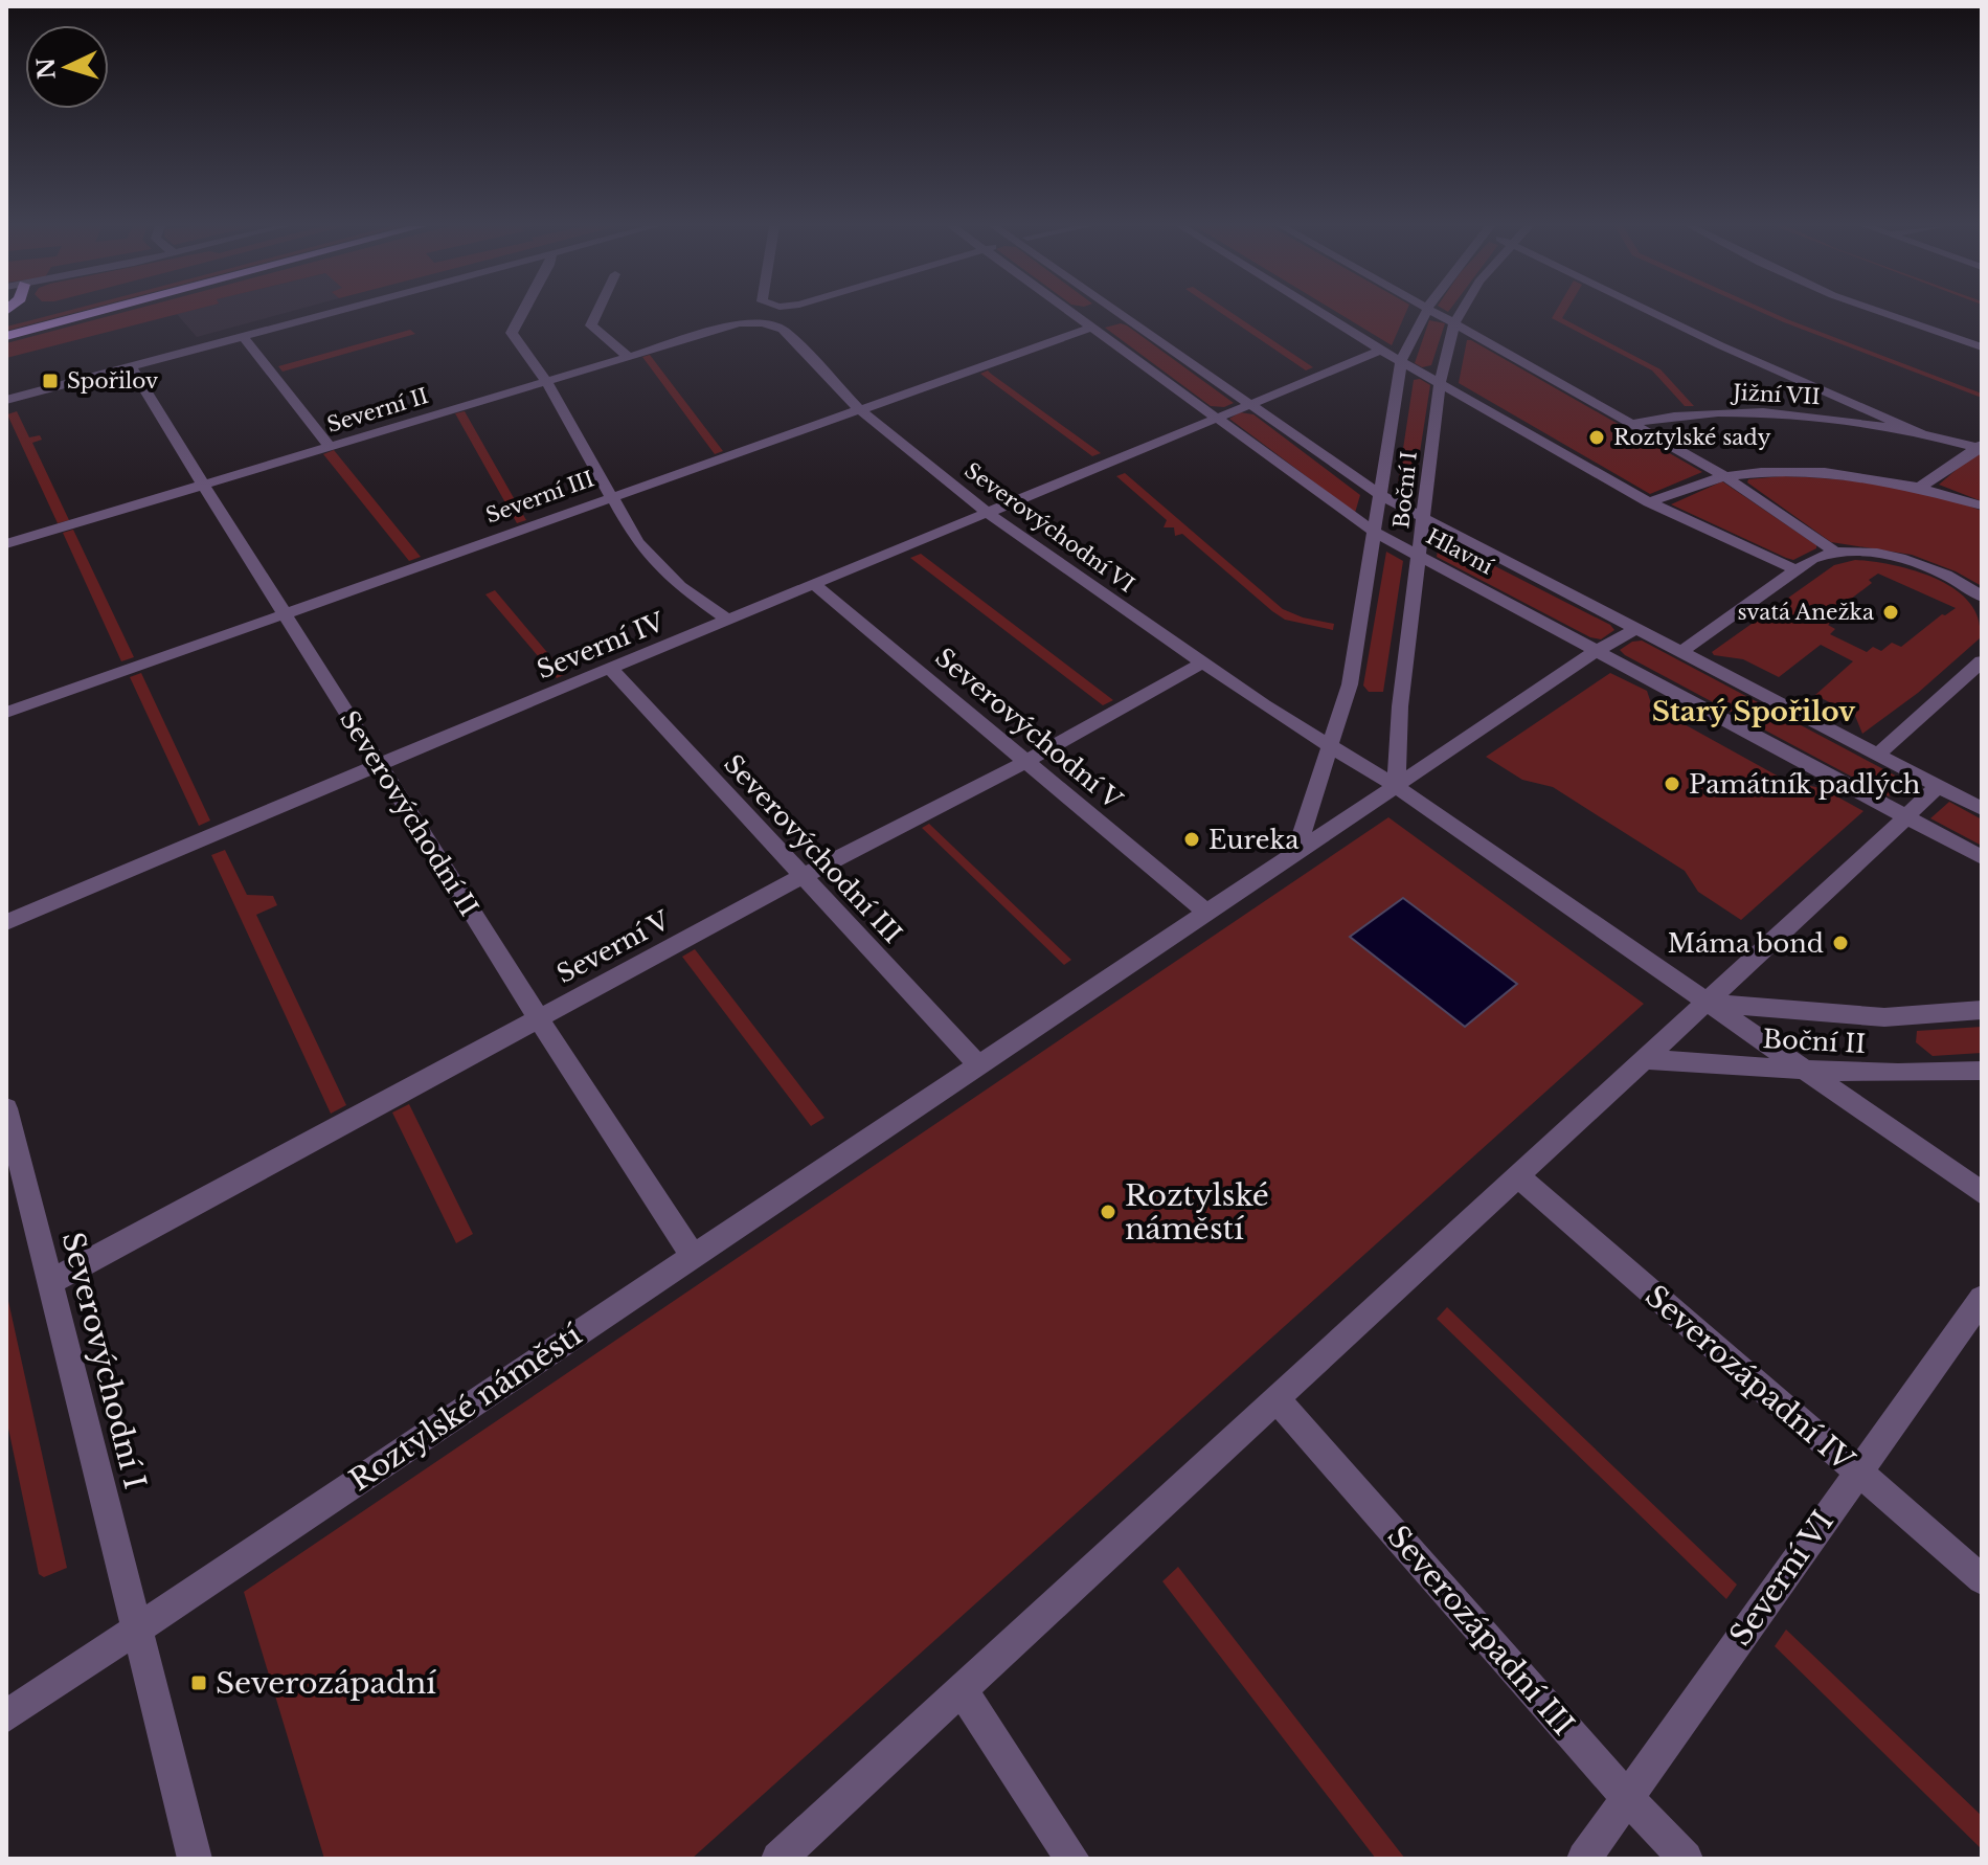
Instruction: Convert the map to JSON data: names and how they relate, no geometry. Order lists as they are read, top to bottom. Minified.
{"streets":{"street":["Jižní VII","Severní II","Boční I","Severní III","Severovýchodní VI","Hlavní","Severní IV","Severovýchodní V","Severovýchodní II","Severovýchodní III","Severní V","Boční II","Severovýchodní I","Severozápadní IV","Roztylské náměstí","Severní VI","Severozápadní III"]},"crossings":[["Severní II","Severovýchodní VI"],["Severní II","Severovýchodní II"],["Boční I","Severovýchodní VI"],["Boční I","Hlavní"],["Boční I","Roztylské náměstí"],["Severní III","Severovýchodní VI"],["Severní III","Hlavní"],["Severní III","Severovýchodní II"],["Severovýchodní VI","Severní IV"],["Severovýchodní VI","Severní V"],["Severovýchodní VI","Roztylské náměstí"],["Hlavní","Severní IV"],["Hlavní","Roztylské náměstí"],["Severní IV","Severovýchodní V"],["Severní IV","Severovýchodní II"],["Severní IV","Severovýchodní III"],["Severovýchodní V","Severní V"],["Severovýchodní V","Roztylské náměstí"],["Severovýchodní II","Severní V"],["Severovýchodní II","Roztylské náměstí"],["Severovýchodní III","Severní V"],["Severovýchodní III","Roztylské náměstí"],["Severní V","Severovýchodní I"],["Severovýchodní I","Roztylské náměstí"],["Severozápadní IV","Severní VI"],["Severní VI","Severozápadní III"]],"districts":["Starý Spořilov"],"places":{"transit":["Spořilov","Severozápadní"],"other":["Roztylské sady","svatá Anežka","Památník padlých","Eureka","Máma bond","Roztylské náměstí"]},"north":"left"}
